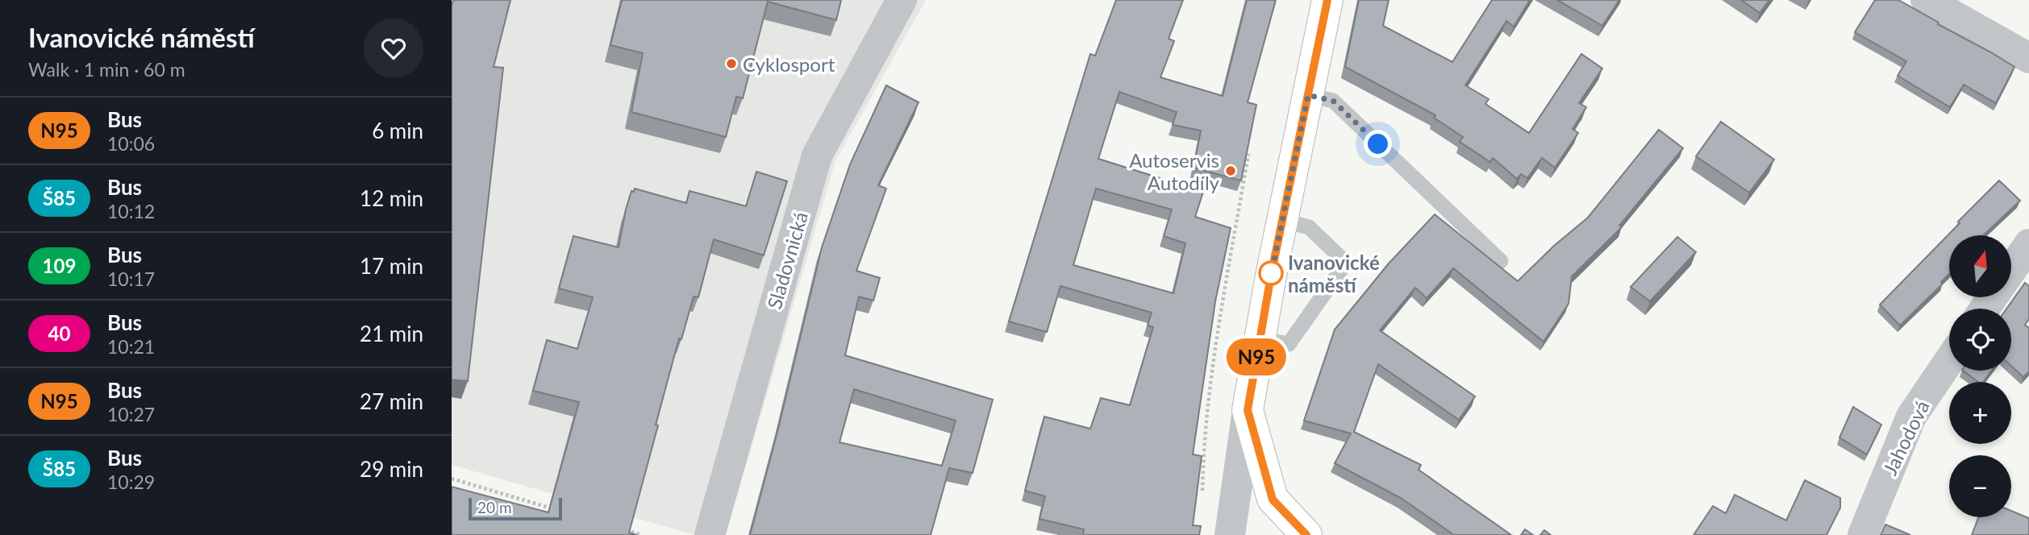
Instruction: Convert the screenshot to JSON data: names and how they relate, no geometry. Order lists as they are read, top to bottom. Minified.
{"streets":{"street":["Sladovnická","Jahodová"]},"places":["Cyklosport","Autoservis Autodíly","Ivanovické náměstí"],"lines":["bus line N95"],"scale_bar":"20 m","north":"top","page":{"heading":["Ivanovické náměstí","Walk · 1 min · 60 m"],"on_map":"N95","list":[{"mark":"N95","name":"Bus","note":"10:06","value":"6 min"},{"mark":"Š85","name":"Bus","note":"10:12","value":"12 min"},{"mark":"109","name":"Bus","note":"10:17","value":"17 min"},{"mark":"40","name":"Bus","note":"10:21","value":"21 min"},{"mark":"N95","name":"Bus","note":"10:27","value":"27 min"},{"mark":"Š85","name":"Bus","note":"10:29","value":"29 min"}],"map_buttons":["+","−"],"scale":"20 m"}}
